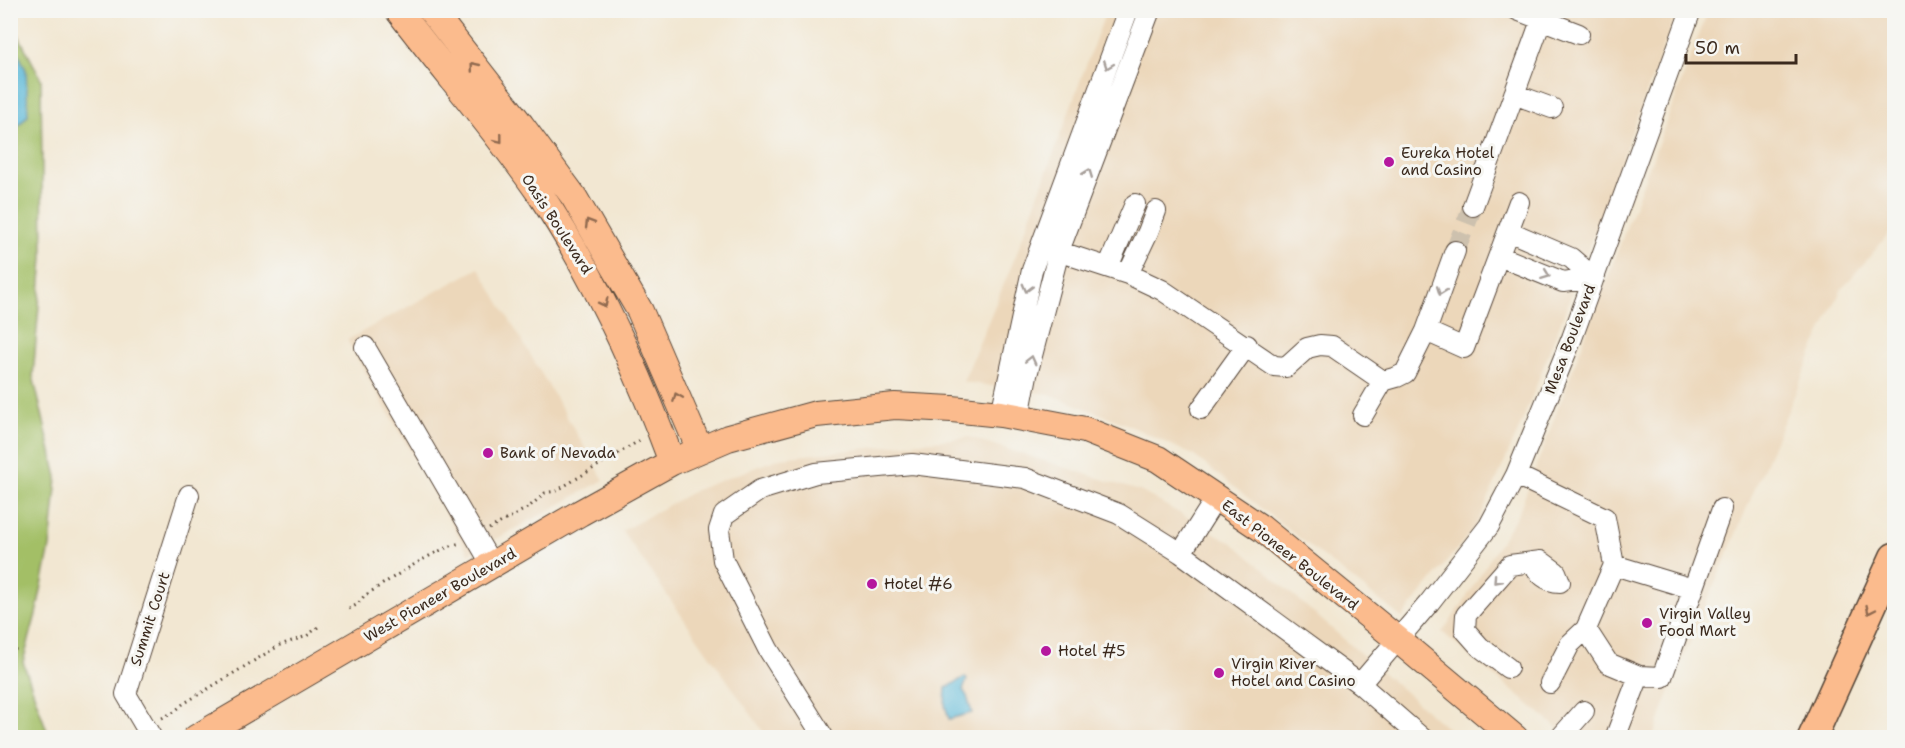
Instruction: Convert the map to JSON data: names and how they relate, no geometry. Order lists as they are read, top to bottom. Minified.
{"streets":{"main road":["Oasis Boulevard","East Pioneer Boulevard","West Pioneer Boulevard"],"street":["Mesa Boulevard","Summit Court"]},"crossings":[["Oasis Boulevard","East Pioneer Boulevard"],["Oasis Boulevard","West Pioneer Boulevard"],["Mesa Boulevard","East Pioneer Boulevard"],["East Pioneer Boulevard","West Pioneer Boulevard"]],"places":["Eureka Hotel and Casino","Bank of Nevada","Hotel #6","Virgin Valley Food Mart","Hotel #5","Virgin River Hotel and Casino"],"scale_bar":"50 m"}
